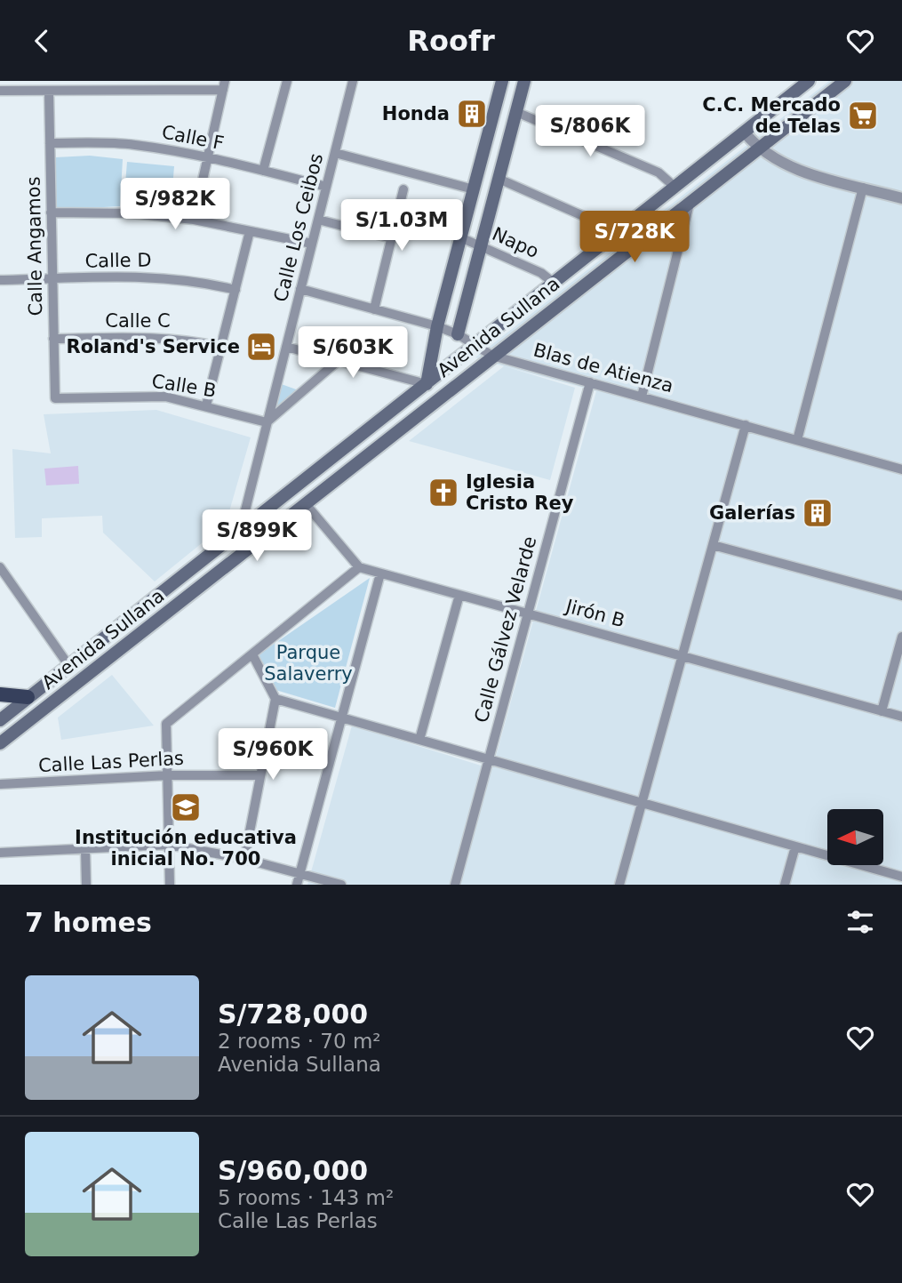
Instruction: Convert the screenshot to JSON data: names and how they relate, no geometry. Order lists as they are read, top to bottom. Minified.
{"streets":{"main road":["Avenida Sullana"],"street":["Calle F","Calle Los Ceibos","Napo","Calle Angamos","Calle D","Calle C","Blas de Atienza","Calle B","Jirón B","Calle Gálvez Velarde","Calle Las Perlas"]},"crossings":[["Calle F","Calle Los Ceibos"],["Calle F","Calle Angamos"],["Calle Los Ceibos","Avenida Sullana"],["Calle Los Ceibos","Blas de Atienza"],["Calle Los Ceibos","Calle B"],["Napo","Avenida Sullana"],["Calle Angamos","Calle D"],["Calle Angamos","Calle C"],["Calle Angamos","Calle B"],["Avenida Sullana","Blas de Atienza"],["Blas de Atienza","Calle Gálvez Velarde"],["Jirón B","Calle Gálvez Velarde"]],"parks":["Parque Salaverry"],"places":{"building":["Honda","Galerías"],"supermarket":["C.C. Mercado de Telas"],"hotel":["Roland's Service"],"church":["Iglesia Cristo Rey"],"school or university":["Institución educativa inicial No. 700"]},"north":"left","page":{"header":"Roofr","price":["S/806K","S/982K","S/1.03M","S/728K","S/603K","S/899K","S/960K"],"heading":"7 homes","list":[{"name":"S/728,000","note":"2 rooms · 70 m² · Avenida Sullana"},{"name":"S/960,000","note":"5 rooms · 143 m² · Calle Las Perlas"}]}}
